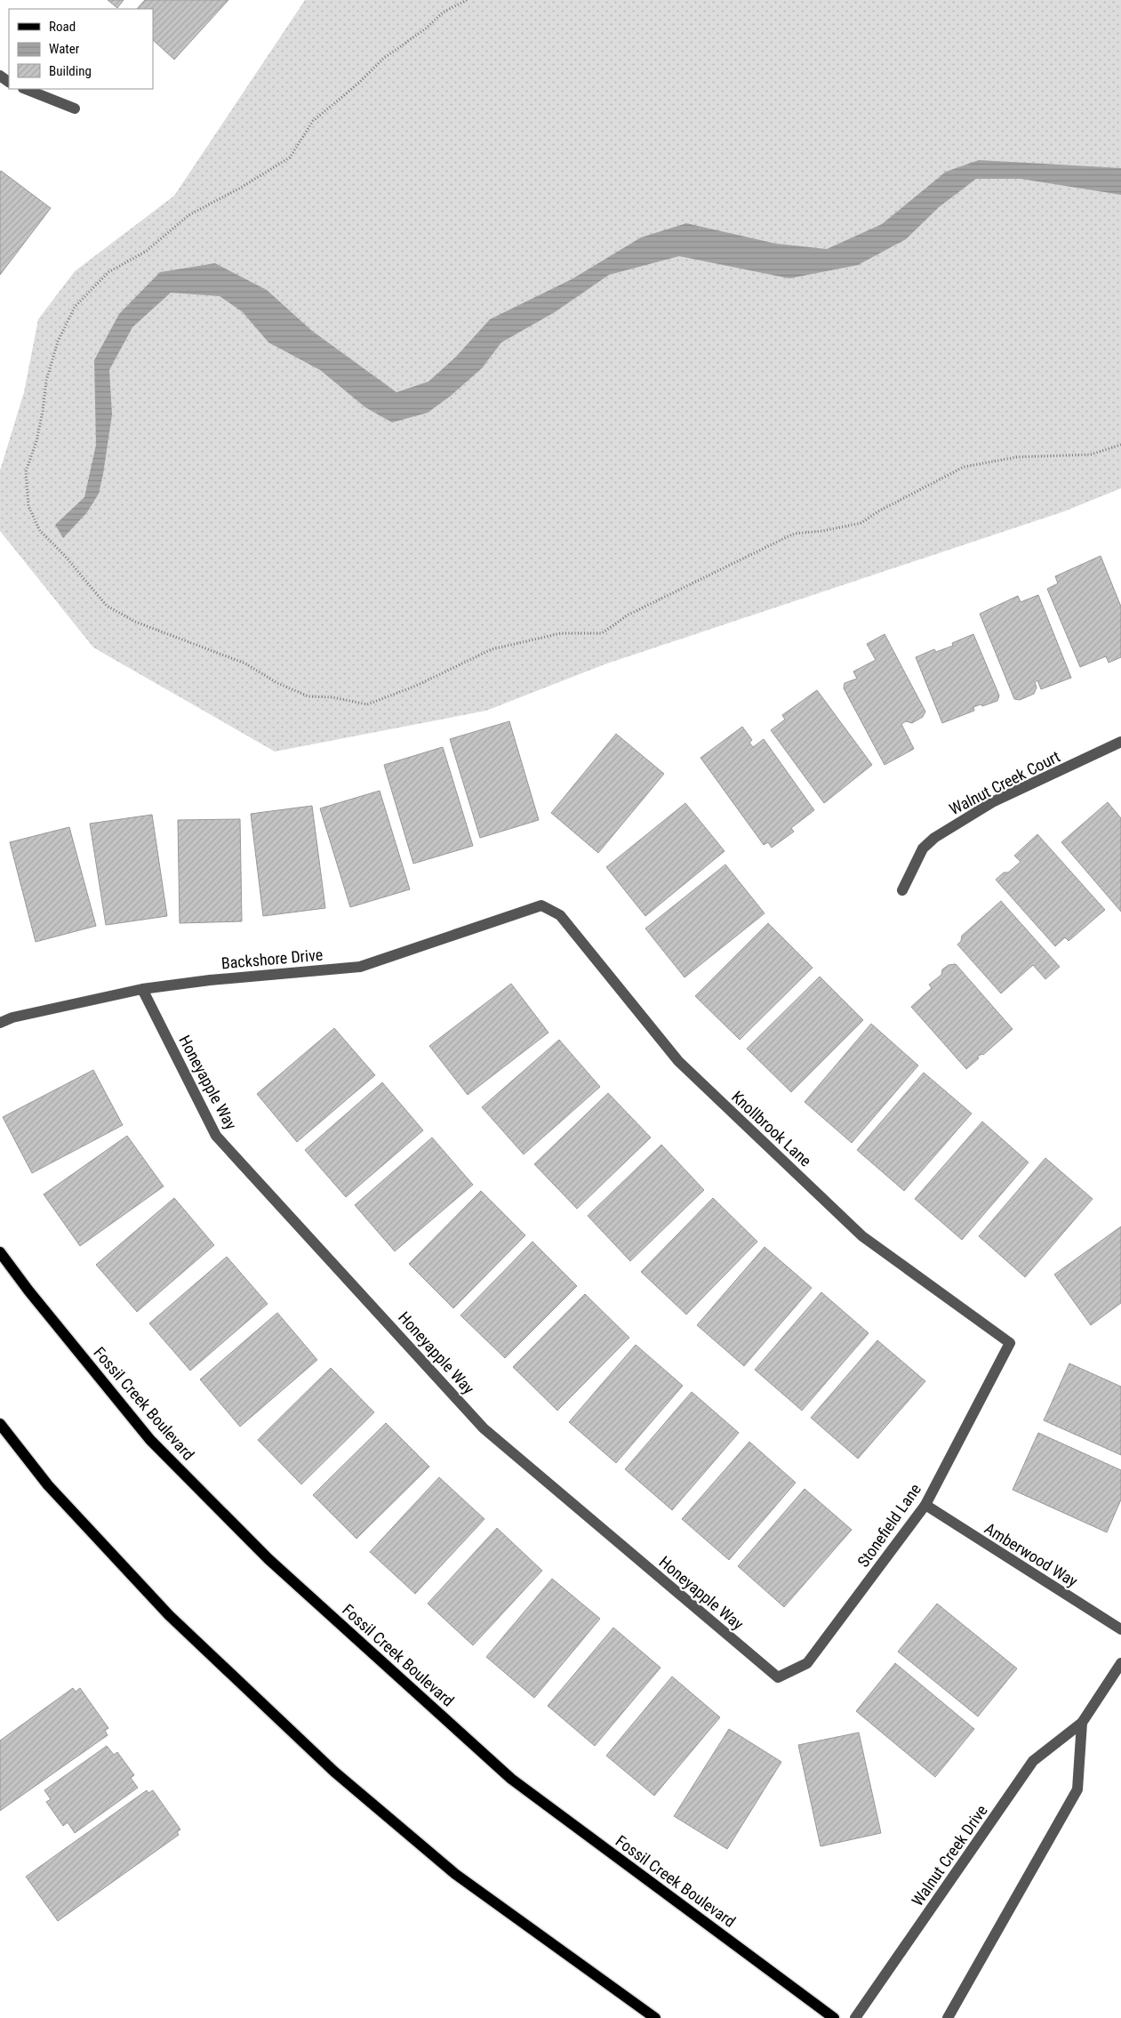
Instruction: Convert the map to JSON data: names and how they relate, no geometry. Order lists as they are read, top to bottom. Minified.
{"streets":{"main road":["Fossil Creek Boulevard"],"street":["Walnut Creek Court","Backshore Drive","Honeyapple Way","Knollbrook Lane","Stonefield Lane","Amberwood Way","Walnut Creek Drive"]},"crossings":[["Backshore Drive","Honeyapple Way"],["Backshore Drive","Knollbrook Lane"],["Honeyapple Way","Stonefield Lane"],["Knollbrook Lane","Stonefield Lane"],["Stonefield Lane","Amberwood Way"]],"legend":["Road","Water","Building"]}
